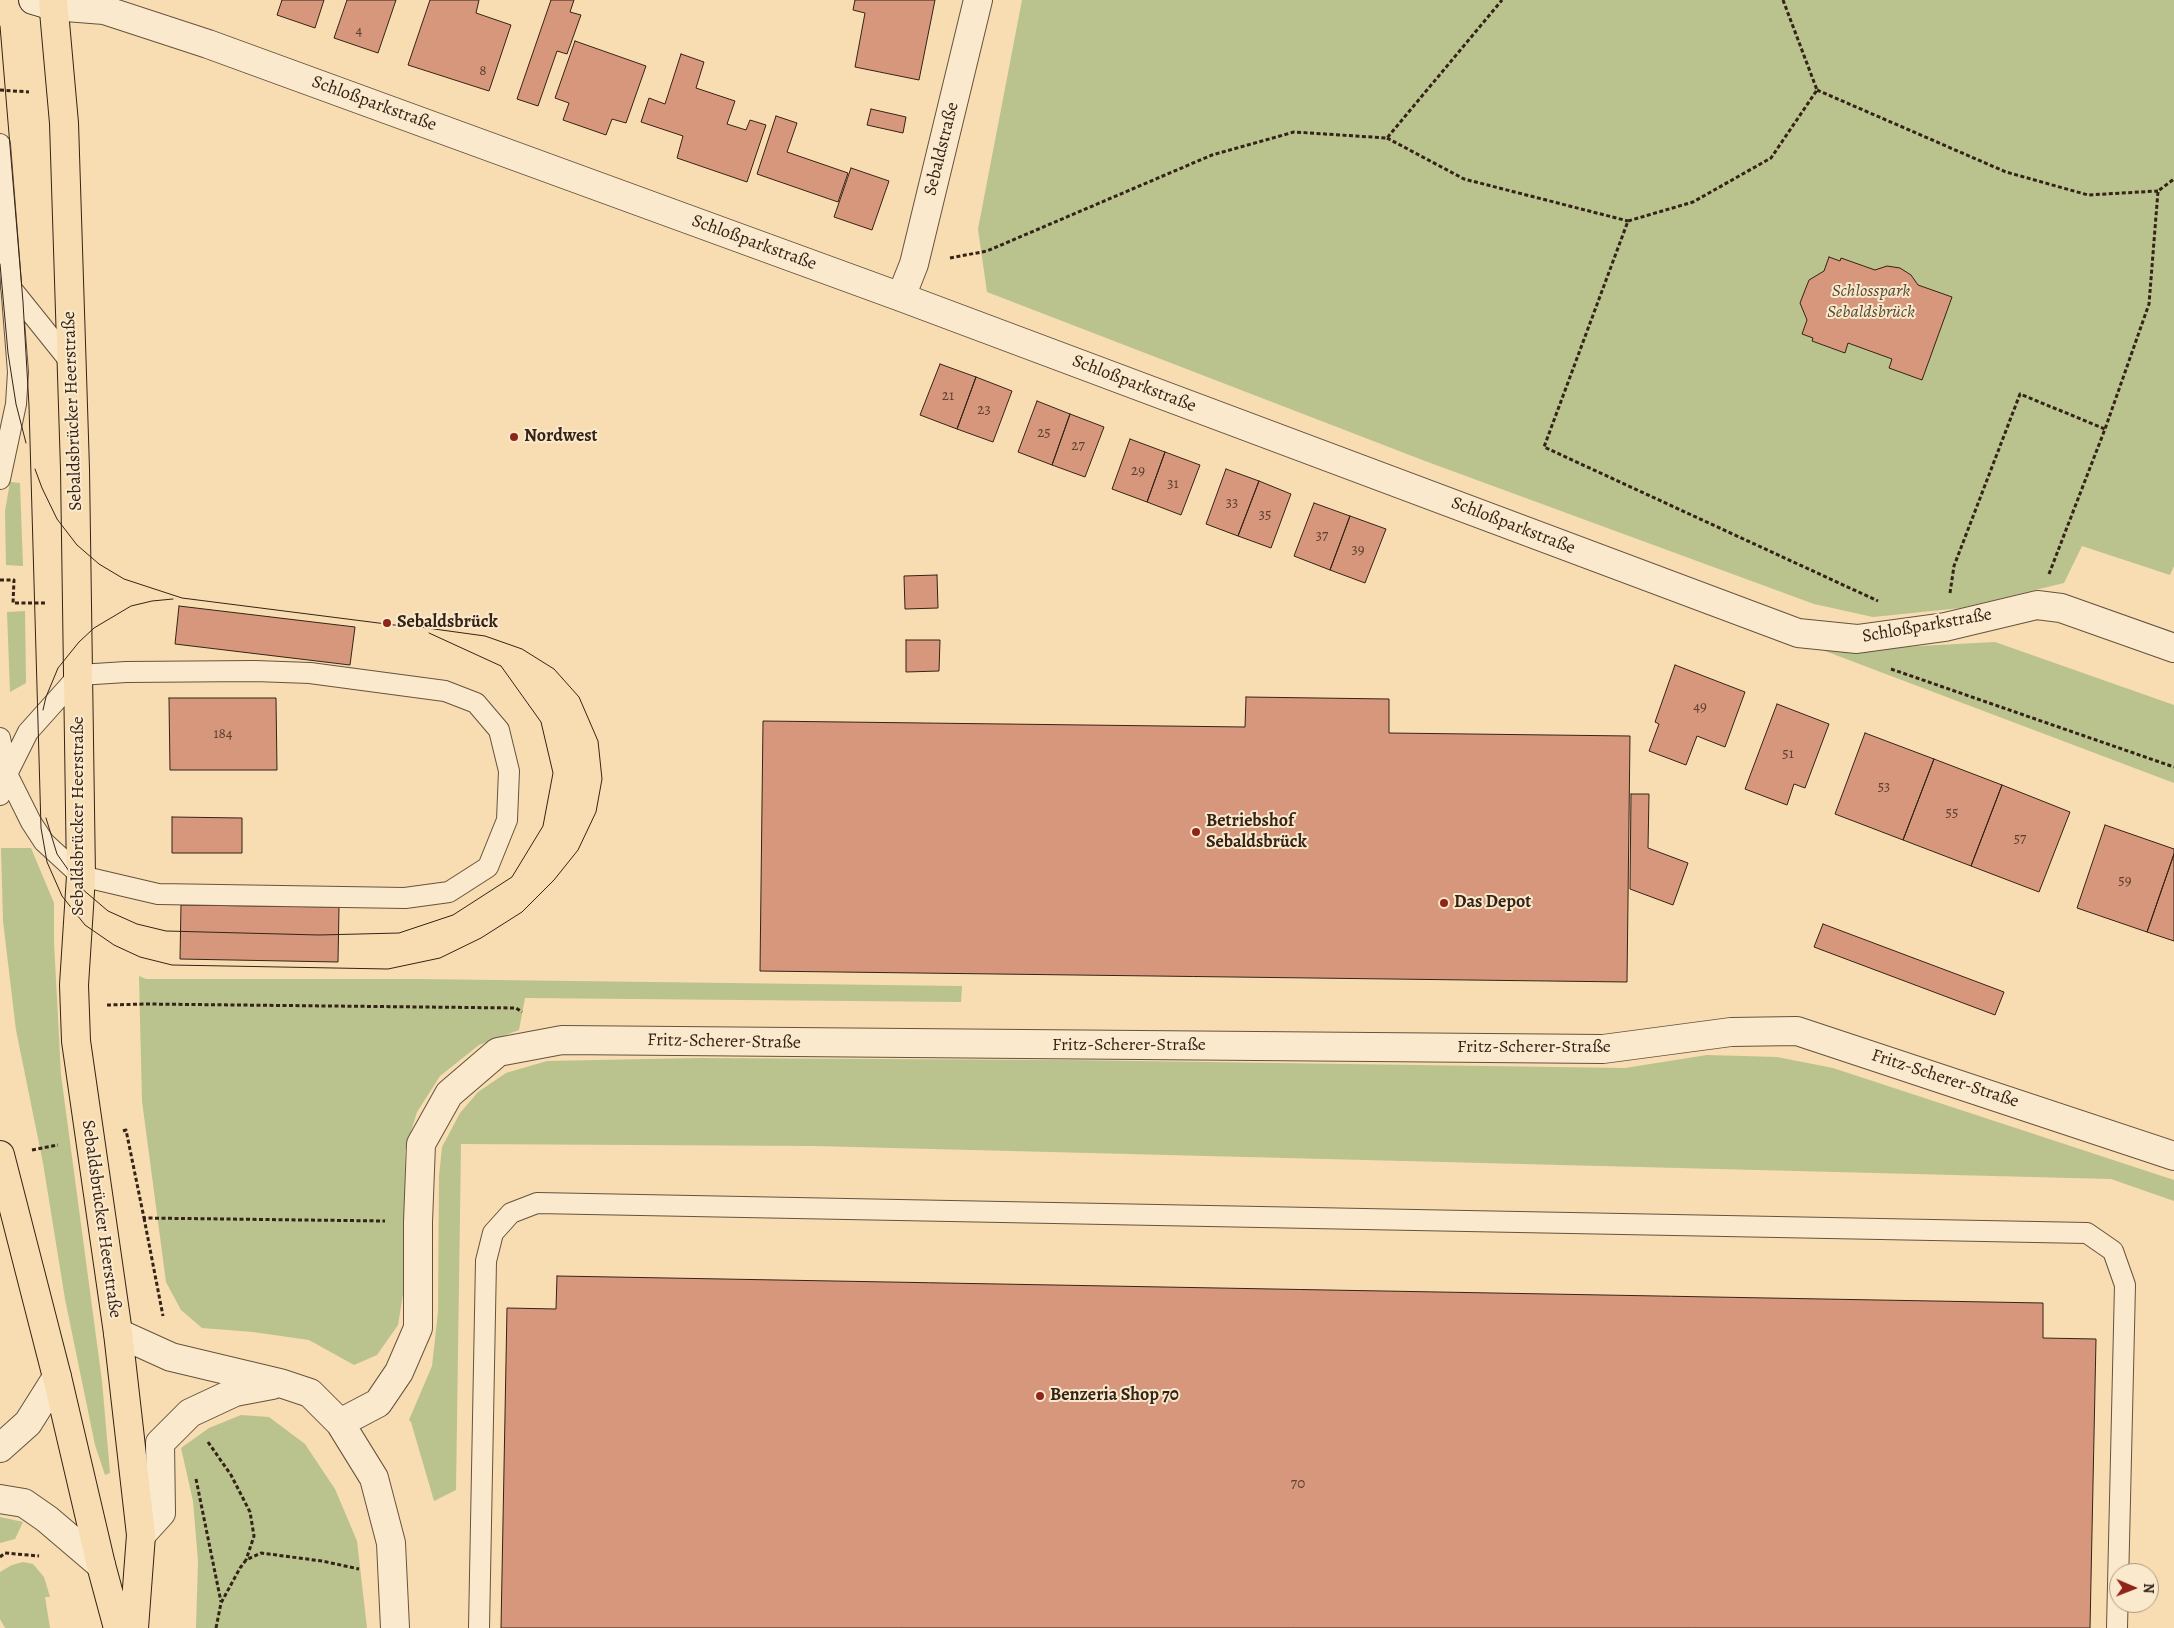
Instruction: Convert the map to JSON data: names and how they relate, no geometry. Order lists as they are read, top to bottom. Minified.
{"streets":{"main road":["Sebaldsbrücker Heerstraße"],"street":["Schloßparkstraße","Sebaldstraße","Fritz-Scherer-Straße"]},"crossings":[["Schloßparkstraße","Sebaldstraße"],["Schloßparkstraße","Sebaldsbrücker Heerstraße"]],"parks":["Schlosspark Sebaldsbrück"],"places":["Nordwest","Sebaldsbrück","Betriebshof Sebaldsbrück","Das Depot","Benzeria Shop 70"],"house_numbers":["4","8","21","23","25","27","29","31","33","35","37","39","49","184","51","53","55","57","59","70"],"north":"right"}
